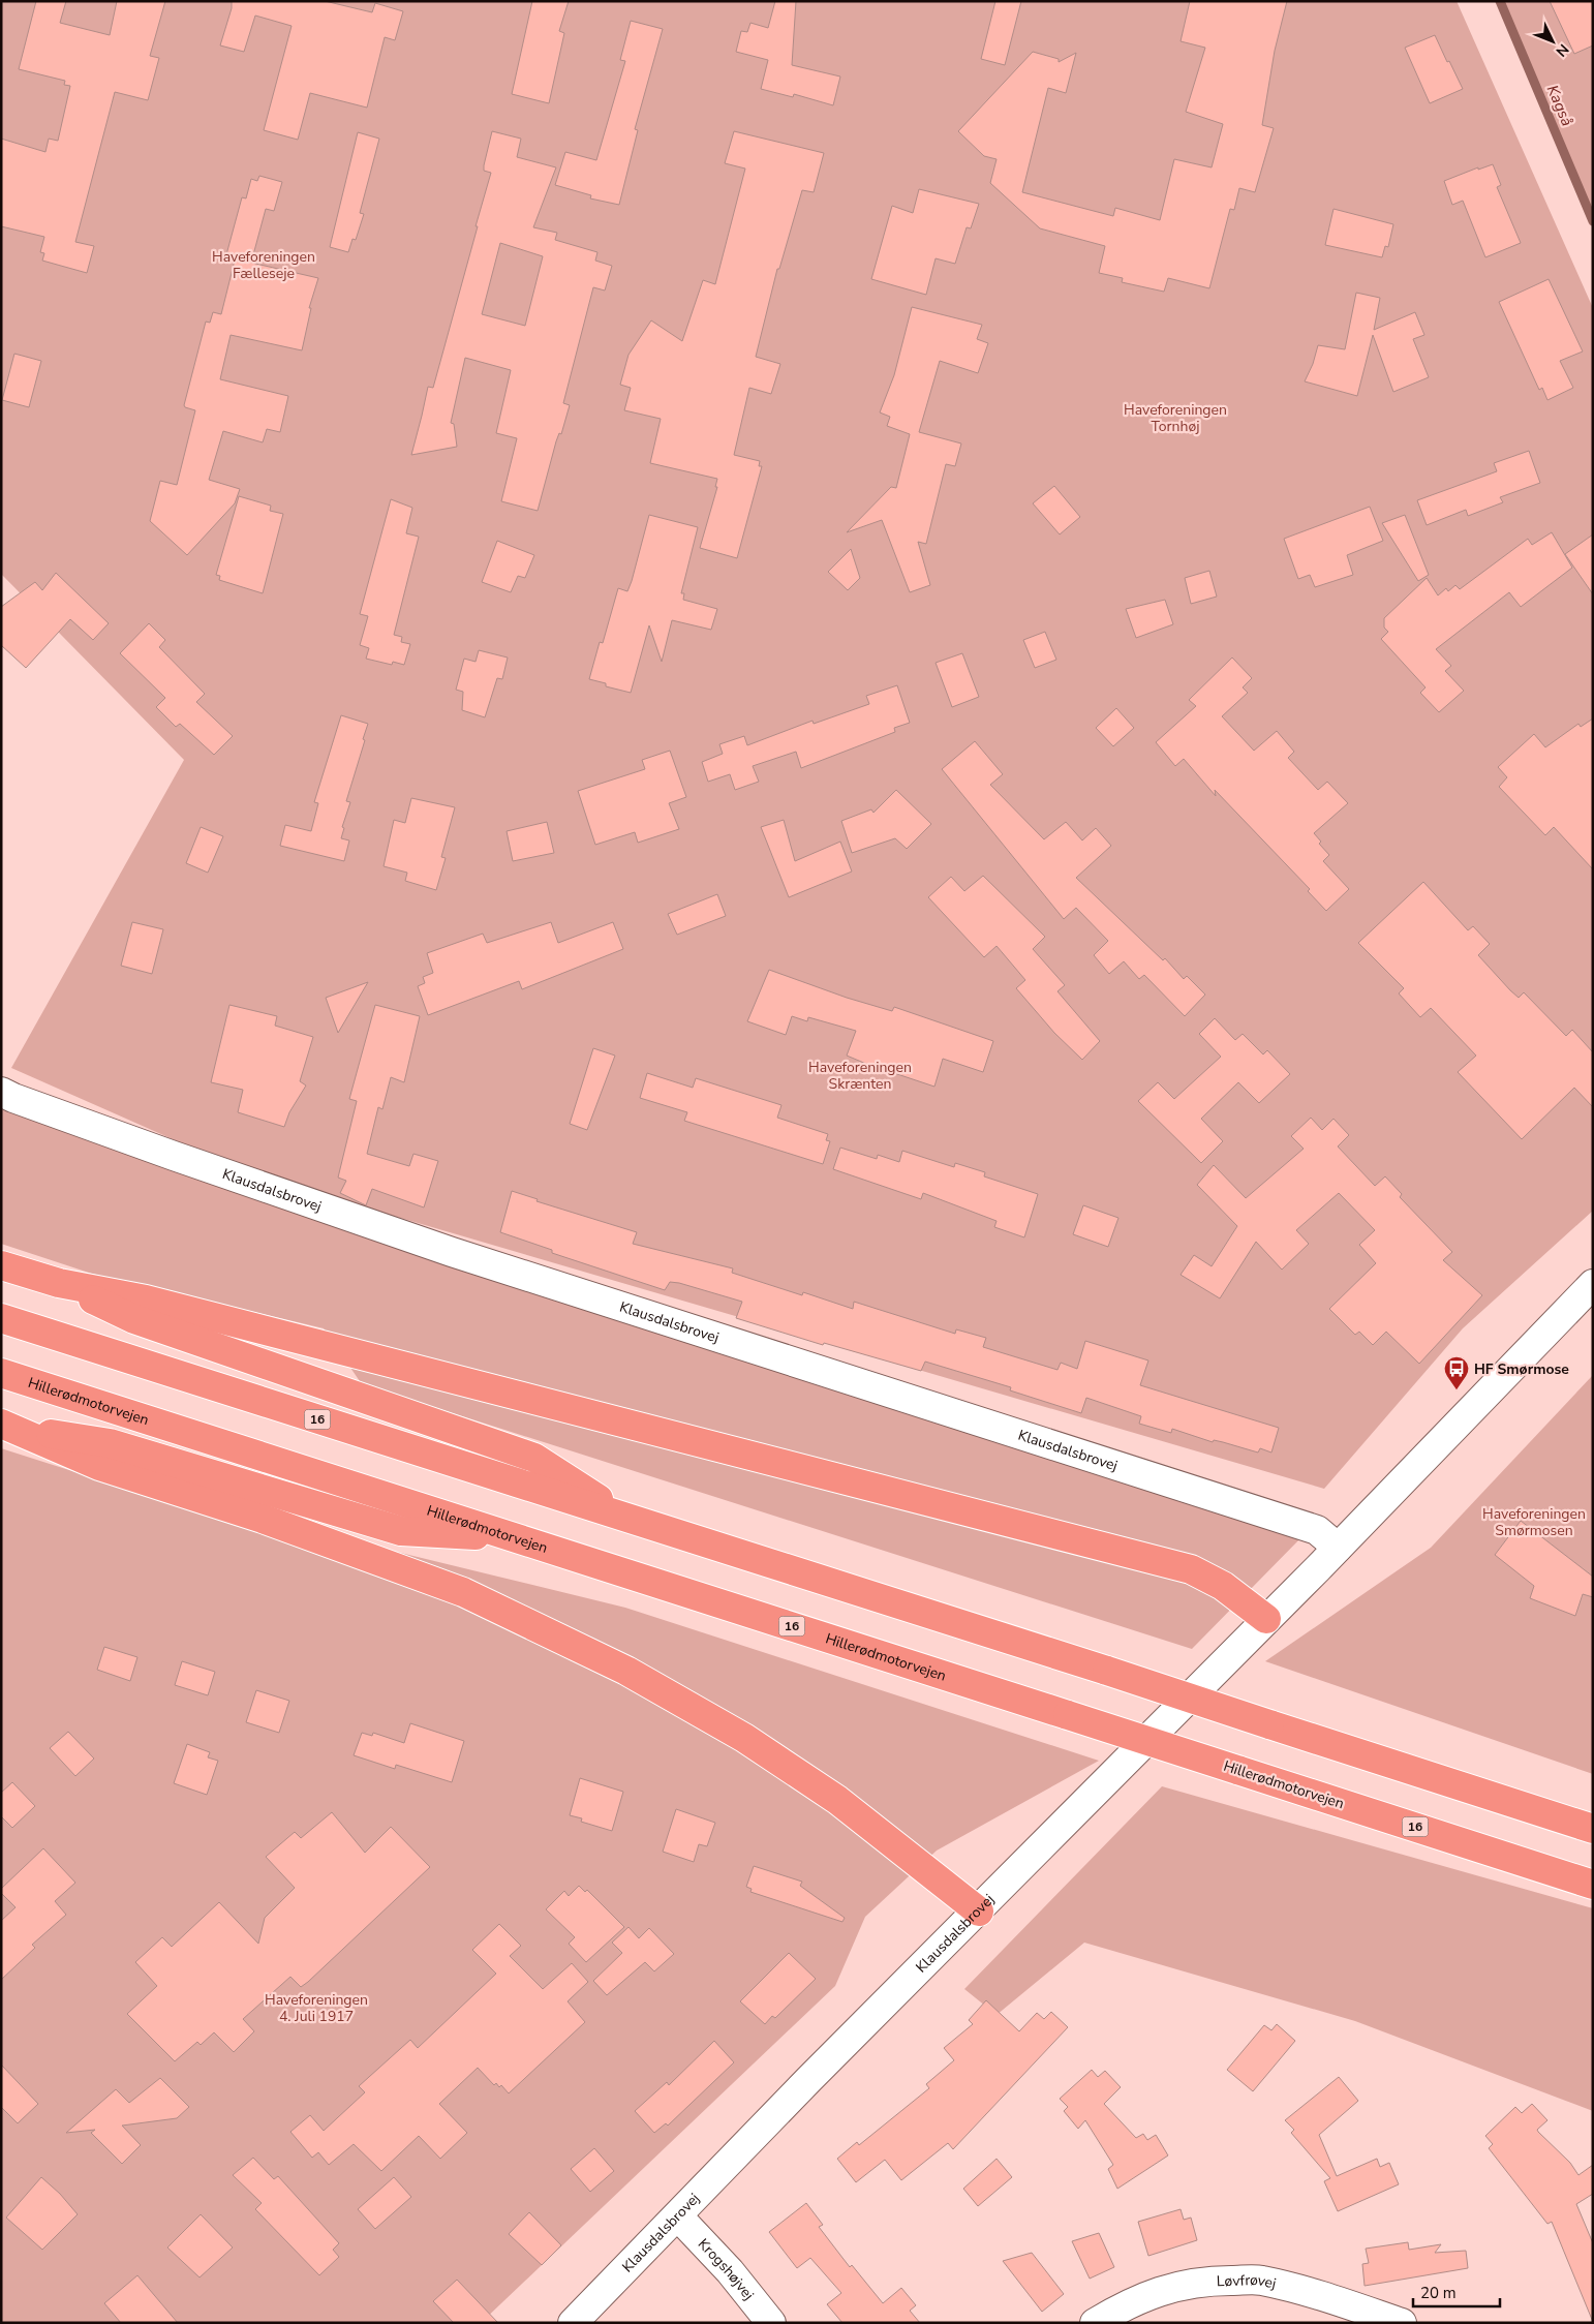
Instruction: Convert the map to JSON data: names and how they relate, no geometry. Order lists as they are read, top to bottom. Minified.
{"streets":{"highway":["Hillerødmotorvejen","16"],"street":["Klausdalsbrovej","Krogshøjvej","Løvfrøvej"]},"crossings":[["Klausdalsbrovej","Krogshøjvej"],["Hillerødmotorvejen","16"]],"water":["Kagså"],"parks":["Haveforeningen Fælleseje","Haveforeningen Tornhøj","Haveforeningen Skrænten","Haveforeningen Smørmosen","Haveforeningen 4. Juli 1917"],"places":{"bus stop":["HF Smørmose"]},"scale_bar":"20 m","north":"bottom right"}
